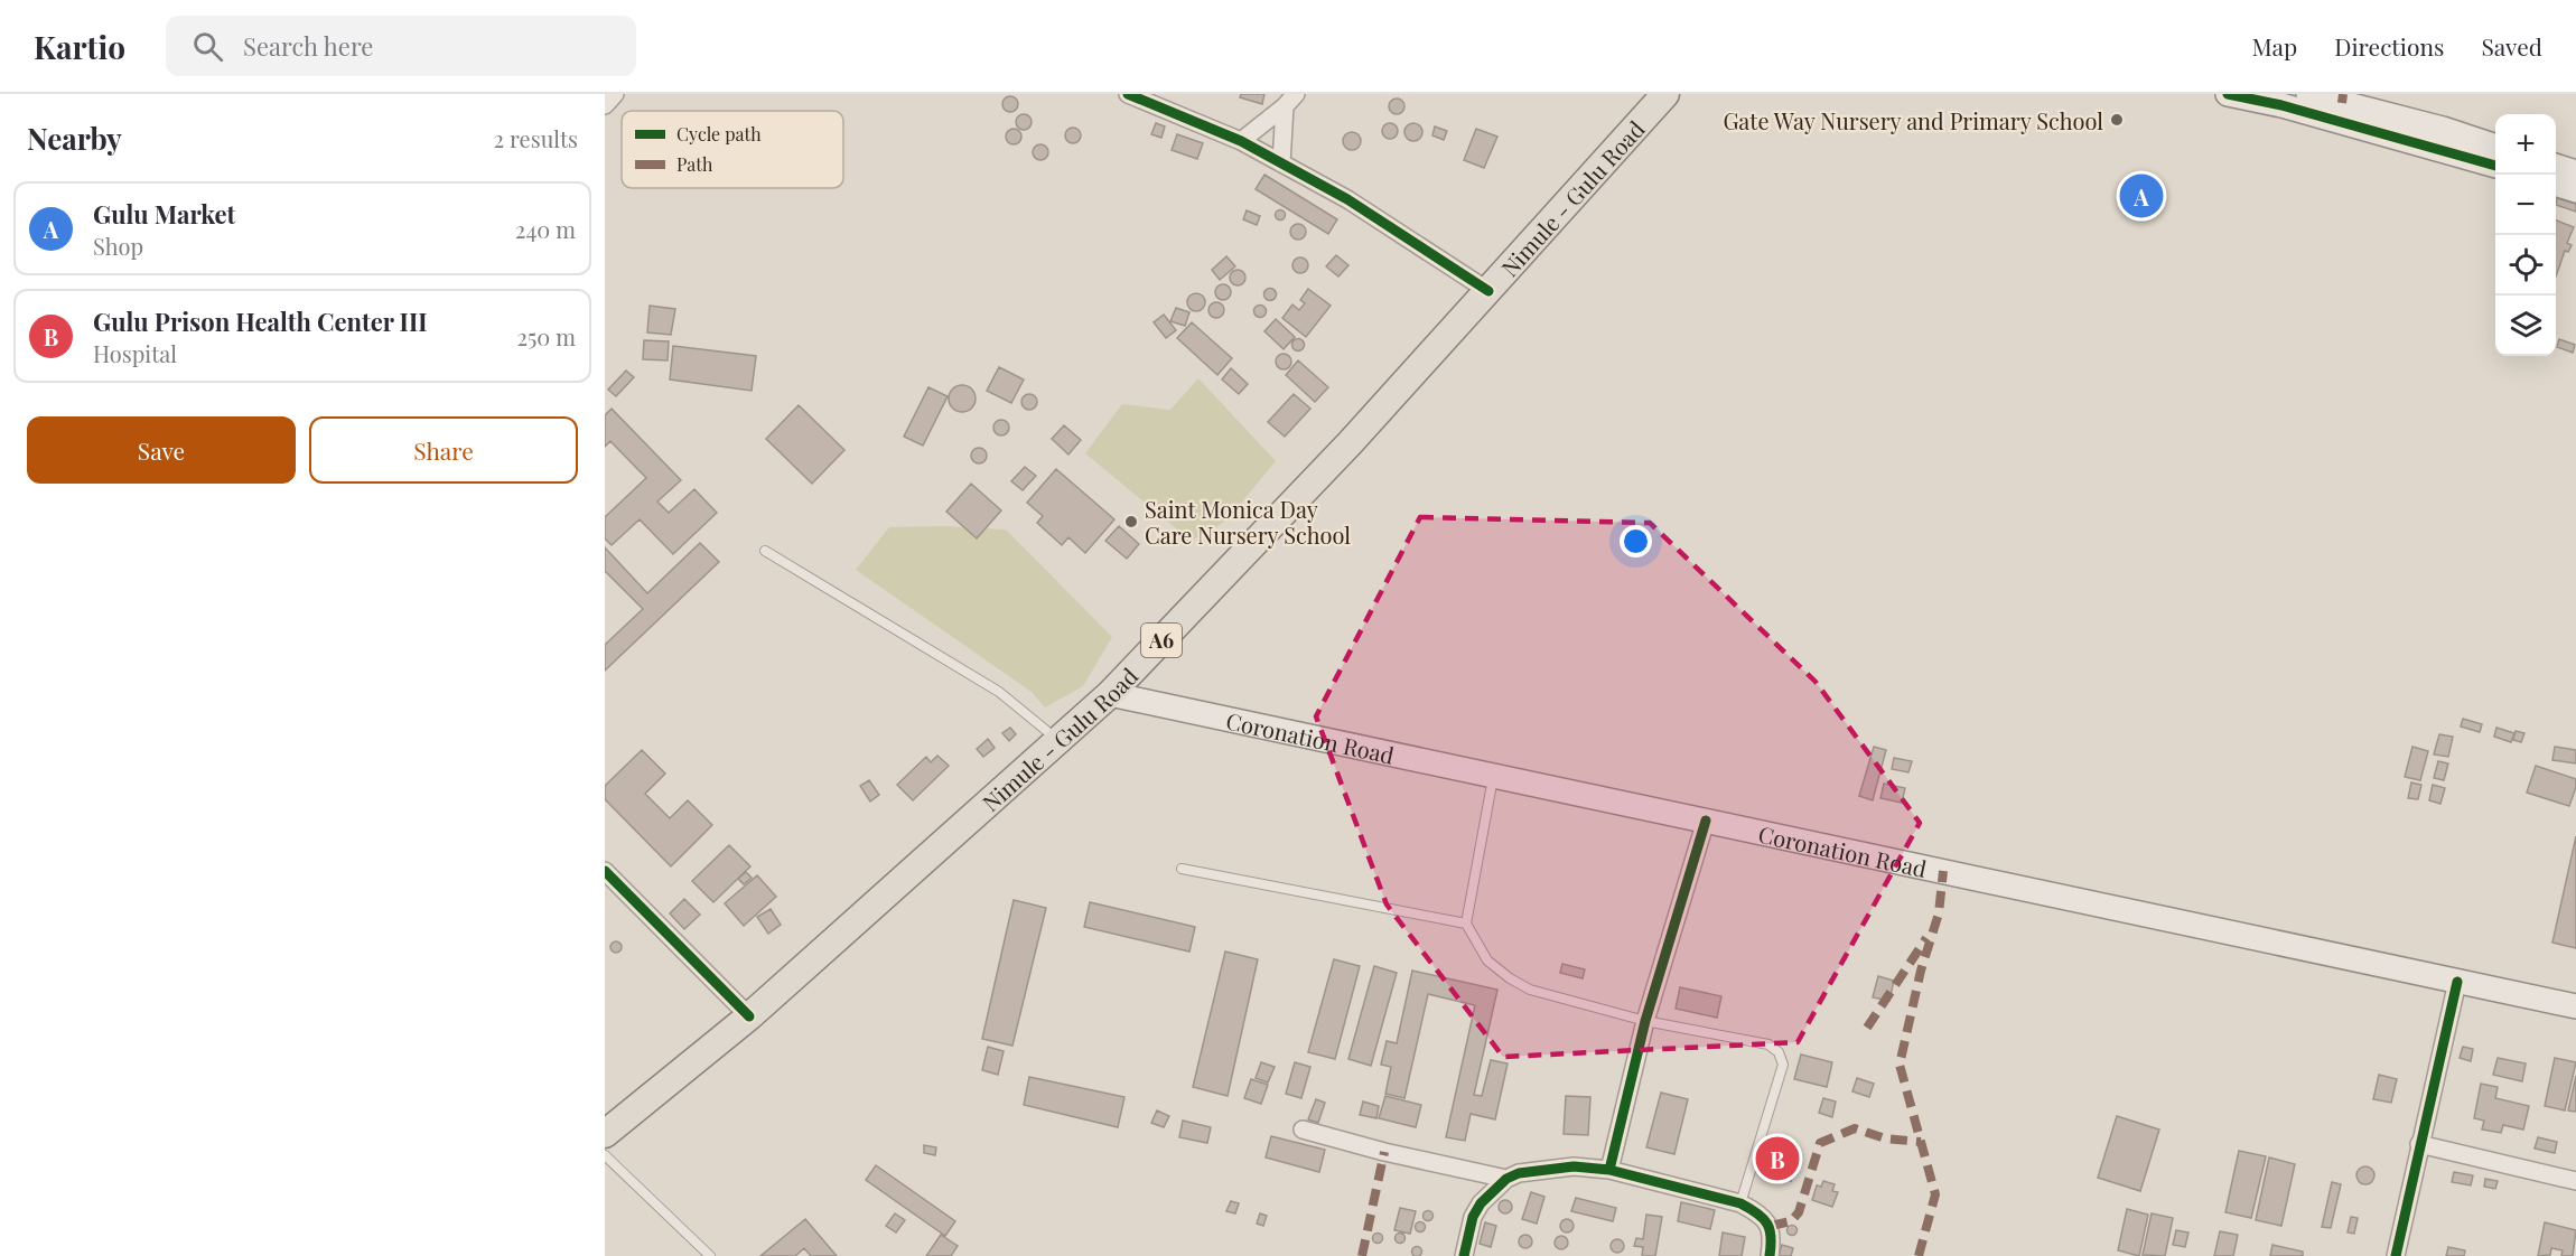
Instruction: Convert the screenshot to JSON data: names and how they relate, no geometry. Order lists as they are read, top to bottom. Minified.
{"streets":{"main road":["Nimule - Gulu Road","A6","Coronation Road"]},"crossings":[["Nimule - Gulu Road","Coronation Road"]],"places":["Gate Way Nursery and Primary School","Saint Monica Day Care Nursery School"],"legend":["Cycle path","Path"],"page":{"header":"Kartio","search":"Search here","nav":["Map","Directions","Saved"],"heading":["Nearby","2 results"],"map_buttons":["+","−"],"pins":["A","B"],"list":[{"mark":"A","name":"Gulu Market","note":"Shop","value":"240 m"},{"mark":"B","name":"Gulu Prison Health Center III","note":"Hospital","value":"250 m"}],"buttons":["Save","Share"]}}
